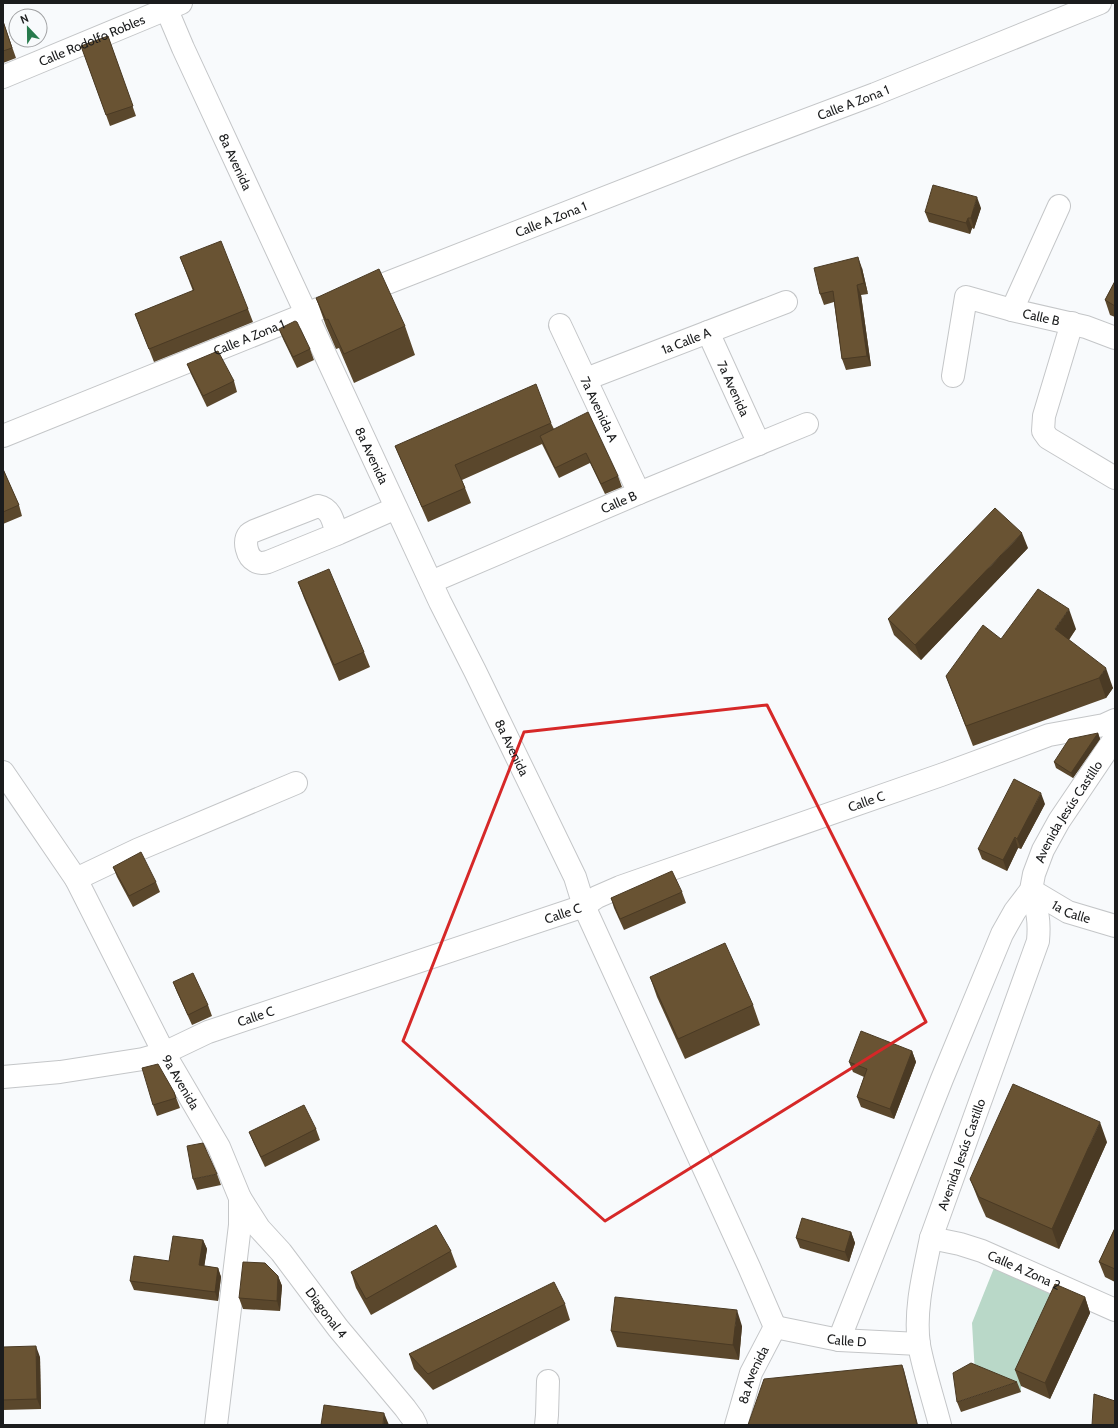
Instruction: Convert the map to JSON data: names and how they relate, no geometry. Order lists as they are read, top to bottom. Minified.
{"streets":{"street":["Calle Rodolfo Robles","Calle A Zona 1","8a Avenida","Calle B","1a Calle A","7a Avenida","7a Avenida A","Calle C","Avenida Jesús Castillo","1a Calle","9a Avenida","Calle A Zona 2","Diagonal 4","Calle D"]},"crossings":[["Calle Rodolfo Robles","8a Avenida"],["Calle A Zona 1","8a Avenida"],["8a Avenida","Calle B"],["8a Avenida","Calle C"],["8a Avenida","Calle D"],["Calle B","7a Avenida"],["Calle B","7a Avenida A"],["1a Calle A","7a Avenida"],["1a Calle A","7a Avenida A"],["Calle C","9a Avenida"],["Avenida Jesús Castillo","1a Calle"],["Avenida Jesús Castillo","Calle A Zona 2"],["Avenida Jesús Castillo","Calle D"],["9a Avenida","Diagonal 4"]],"north":"top"}
